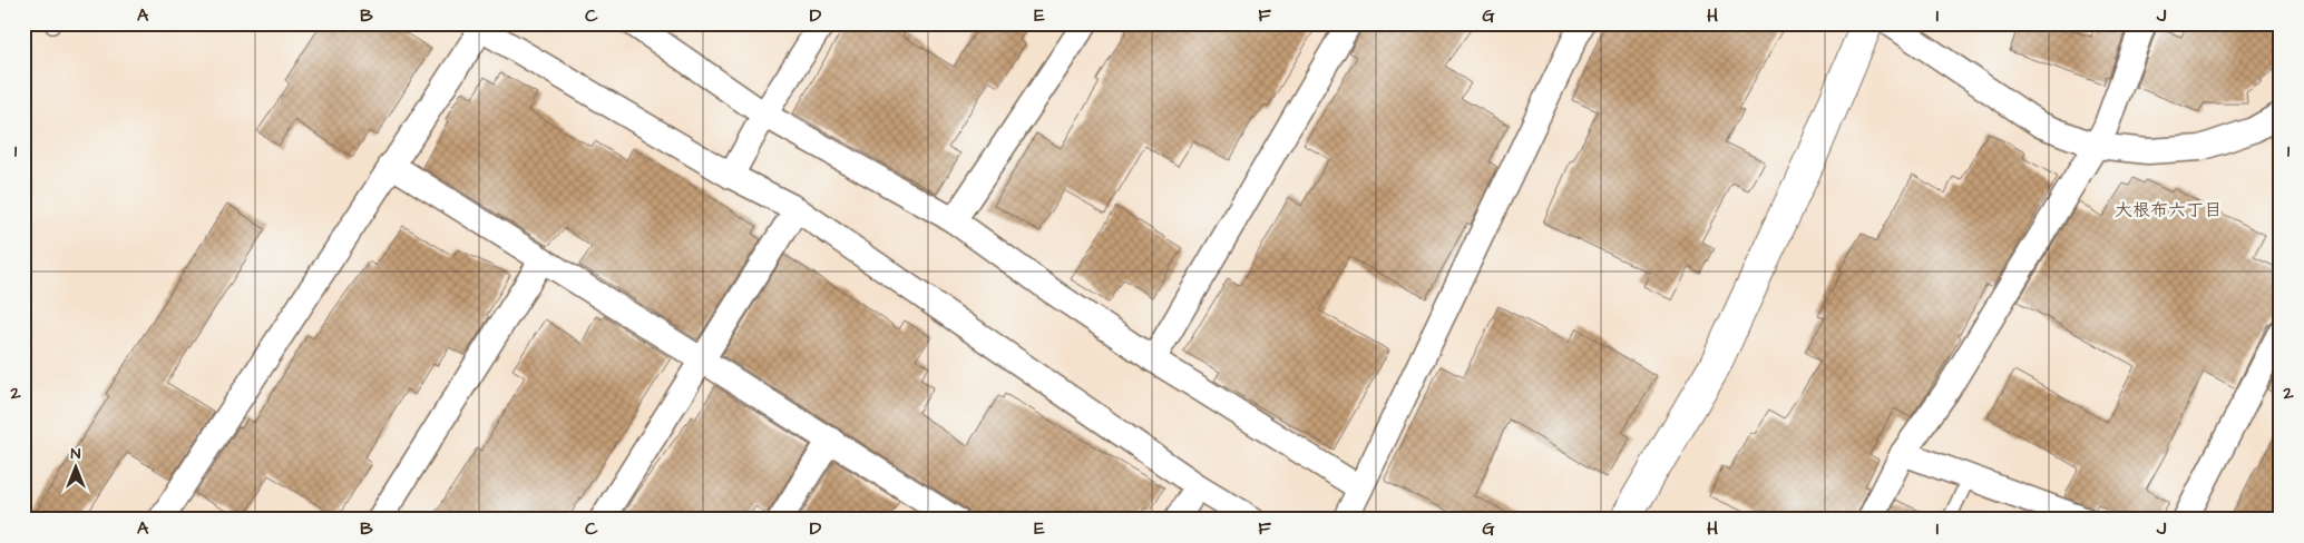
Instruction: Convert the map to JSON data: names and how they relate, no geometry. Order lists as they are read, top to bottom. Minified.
{"districts":["大根布六丁目"],"north":"top","grid":{"columns":["A","B","C","D","E","F","G","H","I","J"],"rows":["1","2"]}}
